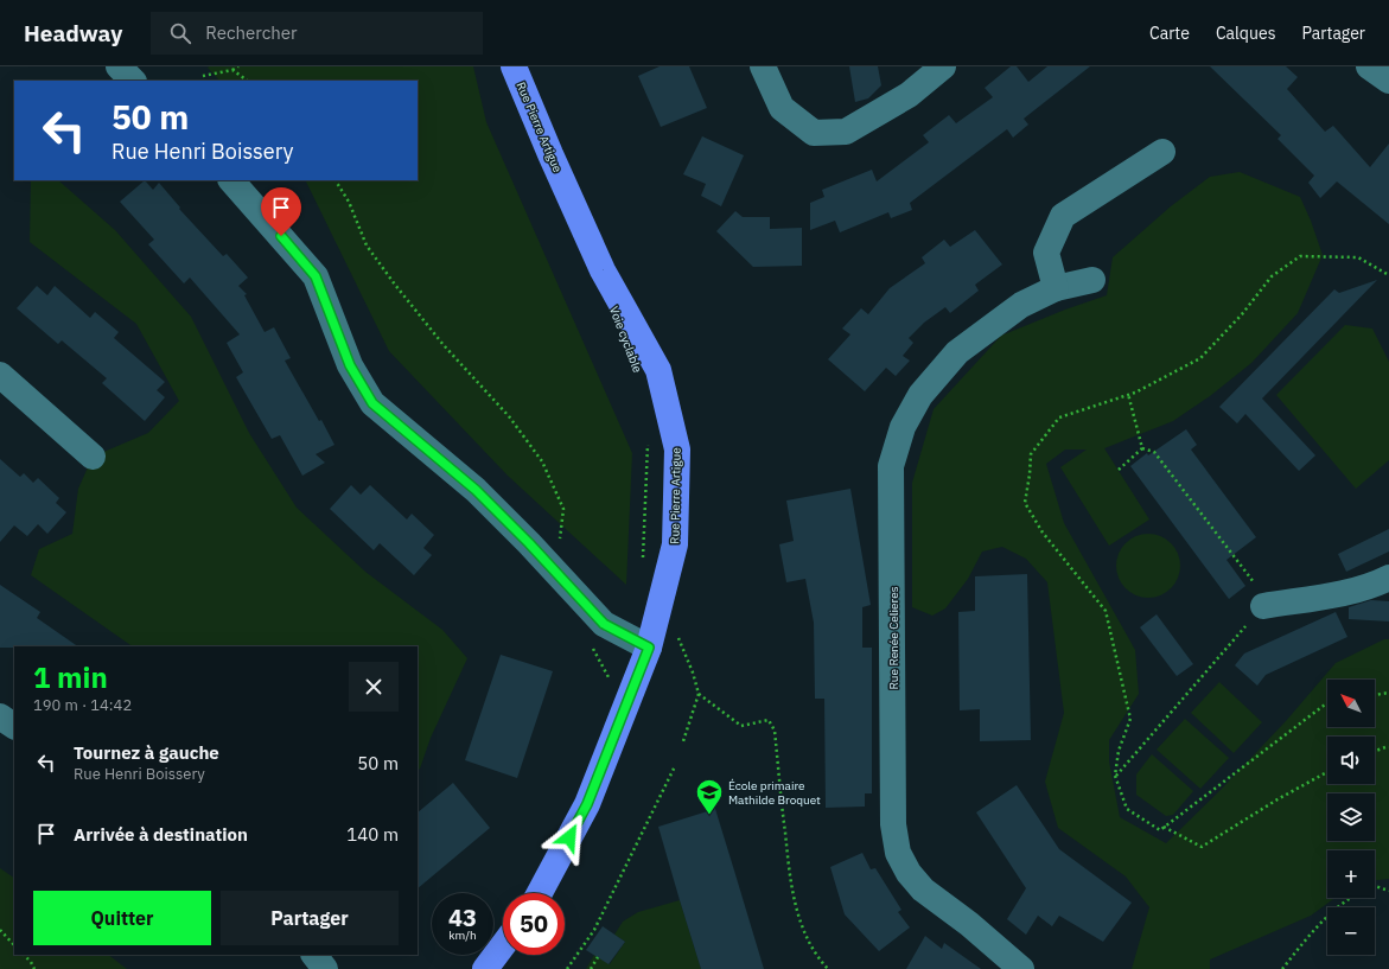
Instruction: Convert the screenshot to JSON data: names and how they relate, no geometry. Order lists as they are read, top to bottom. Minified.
{"streets":{"main road":["Rue Pierre Artigue"],"street":["Rue Renée Celieres"]},"places":{"school or university":["École primaire Mathilde Broquet"]},"north":"top left","page":{"header":"Headway","search":"Rechercher","nav":["Carte","Calques","Partager"],"turn":["50 m","Rue Henri Boissery"],"heading":["1 min","190 m · 14:42"],"map_buttons":["+","−"],"list":[{"name":"Tournez à gauche","note":"Rue Henri Boissery","value":"50 m"},{"name":"Arrivée à destination","value":"140 m"}],"buttons":["Quitter","Partager"],"speed":"43 km/h","limit":"50"}}
